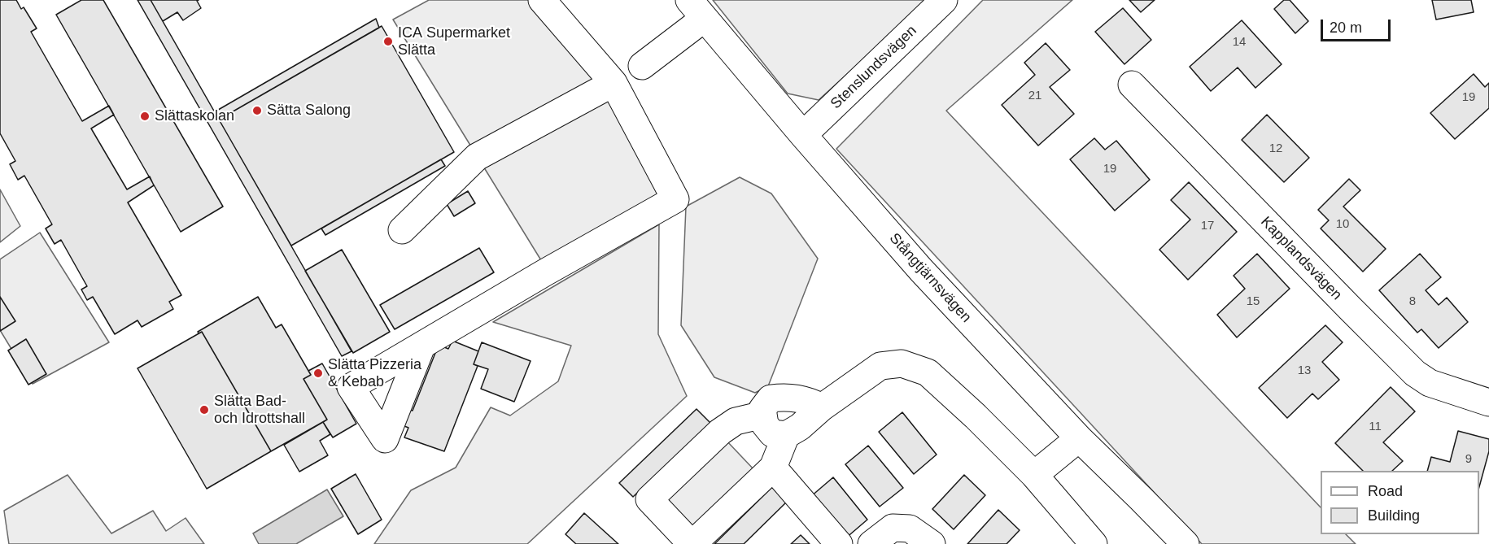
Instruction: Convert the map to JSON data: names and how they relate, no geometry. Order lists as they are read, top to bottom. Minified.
{"streets":{"street":["Stenslundsvägen","Kapplandsvägen","Stångtjärnsvägen"]},"crossings":[["Stenslundsvägen","Stångtjärnsvägen"]],"places":["ICA Supermarket Slätta","Sätta Salong","Slättaskolan","Slätta Pizzeria & Kebab","Slätta Bad- och Idrottshall"],"house_numbers":["14","21","19","12","19","10","17","15","8","13","11","9"],"legend":["Road","Building"],"scale_bar":"20 m"}
